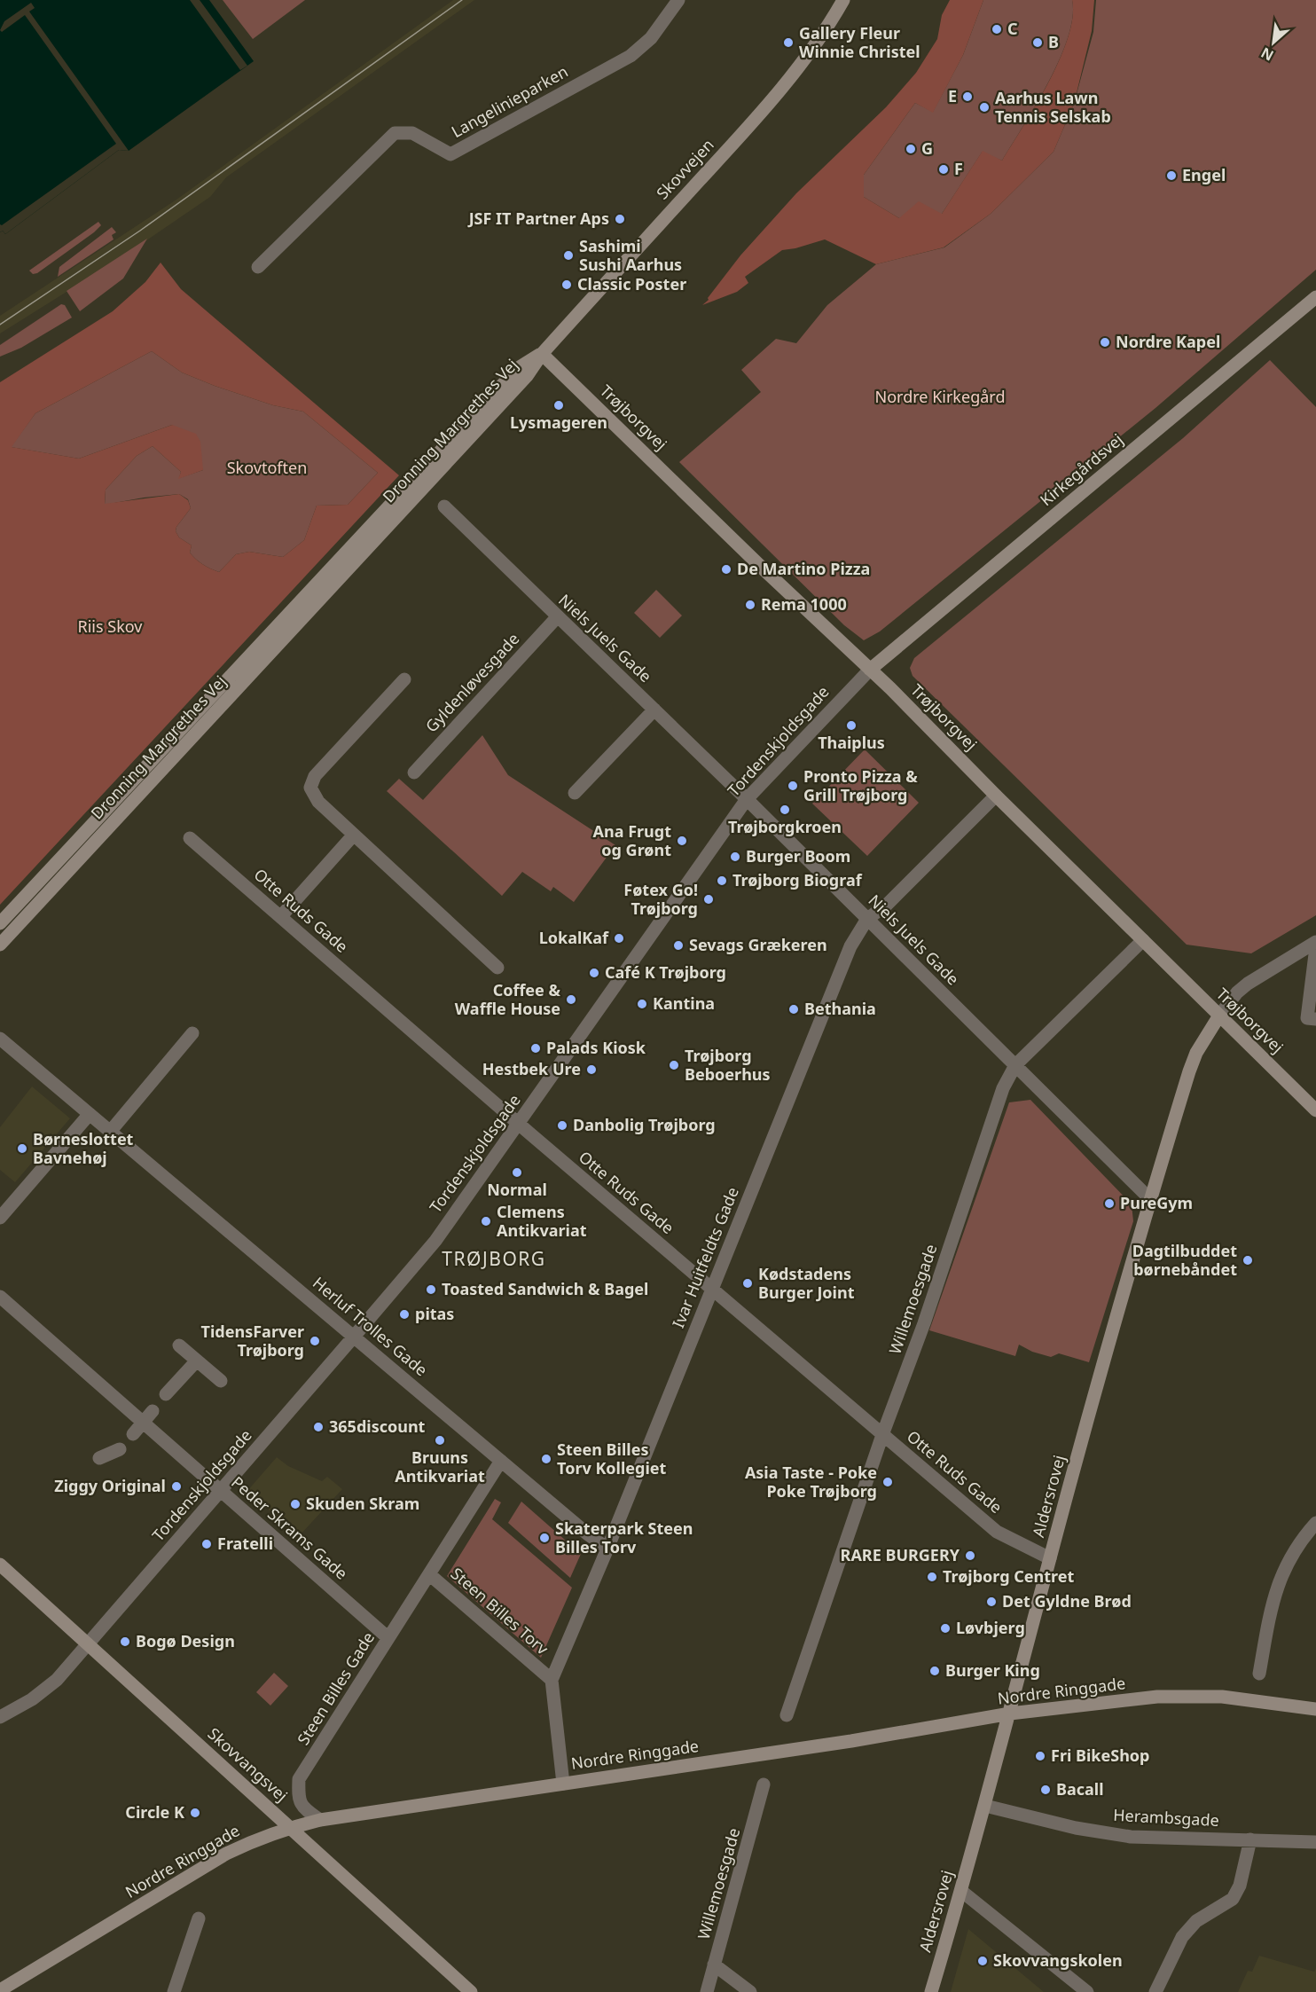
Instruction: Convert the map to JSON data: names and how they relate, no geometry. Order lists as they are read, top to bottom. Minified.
{"streets":{"street":["Langelinieparken","Skovvejen","Trøjborgvej","Dronning Margrethes Vej","Kirkegårdsvej","Niels Juels Gade","Gyldenløvesgade","Tordenskjoldsgade","Otte Ruds Gade","Ivar Huitfeldts Gade","Willemoesgade","Herluf Trolles Gade","Aldersrovej","Peder Skrams Gade","Steen Billes Torv","Steen Billes Gade","Nordre Ringgade","Skovvangsvej","Herambsgade"]},"crossings":[["Skovvejen","Trøjborgvej"],["Skovvejen","Dronning Margrethes Vej"],["Trøjborgvej","Dronning Margrethes Vej"],["Trøjborgvej","Kirkegårdsvej"],["Trøjborgvej","Tordenskjoldsgade"],["Trøjborgvej","Ivar Huitfeldts Gade"],["Trøjborgvej","Willemoesgade"],["Trøjborgvej","Aldersrovej"],["Kirkegårdsvej","Tordenskjoldsgade"],["Niels Juels Gade","Gyldenløvesgade"],["Niels Juels Gade","Tordenskjoldsgade"],["Niels Juels Gade","Ivar Huitfeldts Gade"],["Niels Juels Gade","Willemoesgade"],["Niels Juels Gade","Aldersrovej"],["Tordenskjoldsgade","Otte Ruds Gade"],["Tordenskjoldsgade","Herluf Trolles Gade"],["Tordenskjoldsgade","Peder Skrams Gade"],["Tordenskjoldsgade","Skovvangsvej"],["Otte Ruds Gade","Ivar Huitfeldts Gade"],["Otte Ruds Gade","Willemoesgade"],["Otte Ruds Gade","Aldersrovej"],["Ivar Huitfeldts Gade","Herluf Trolles Gade"],["Ivar Huitfeldts Gade","Steen Billes Torv"],["Ivar Huitfeldts Gade","Nordre Ringgade"],["Herluf Trolles Gade","Steen Billes Torv"],["Aldersrovej","Nordre Ringgade"],["Aldersrovej","Herambsgade"],["Peder Skrams Gade","Steen Billes Gade"],["Steen Billes Torv","Steen Billes Gade"],["Steen Billes Gade","Nordre Ringgade"],["Nordre Ringgade","Skovvangsvej"]],"districts":["TRØJBORG"],"parks":["Nordre Kirkegård","Skovtoften","Riis Skov"],"places":["C","Gallery Fleur Winnie Christel","B","E","Aarhus Lawn Tennis Selskab","G","F","Engel","JSF IT Partner Aps","Sashimi Sushi Aarhus","Classic Poster","Nordre Kapel","Lysmageren","De Martino Pizza","Rema 1000","Thaiplus","Pronto Pizza & Grill Trøjborg","Trøjborgkroen","Ana Frugt og Grønt","Burger Boom","Trøjborg Biograf","Føtex Go! Trøjborg","LokalKaf","Sevags Grækeren","Café K Trøjborg","Coffee & Waffle House","Kantina","Bethania","Palads Kiosk","Trøjborg Beboerhus","Hestbek Ure","Danbolig Trøjborg","Børneslottet Bavnehøj","Normal","PureGym","Clemens Antikvariat","Dagtilbuddet børnebåndet","Kødstadens Burger Joint","Toasted Sandwich & Bagel","pitas","TidensFarver Trøjborg","365discount","Bruuns Antikvariat","Steen Billes Torv Kollegiet","Asia Taste - Poke Poke Trøjborg","Ziggy Original","Skuden Skram","Skaterpark Steen Billes Torv","Fratelli","RARE BURGERY","Trøjborg Centret","Det Gyldne Brød","Løvbjerg","Bogø Design","Burger King","Fri BikeShop","Bacall","Circle K","Skovvangskolen"],"north":"bottom left"}
